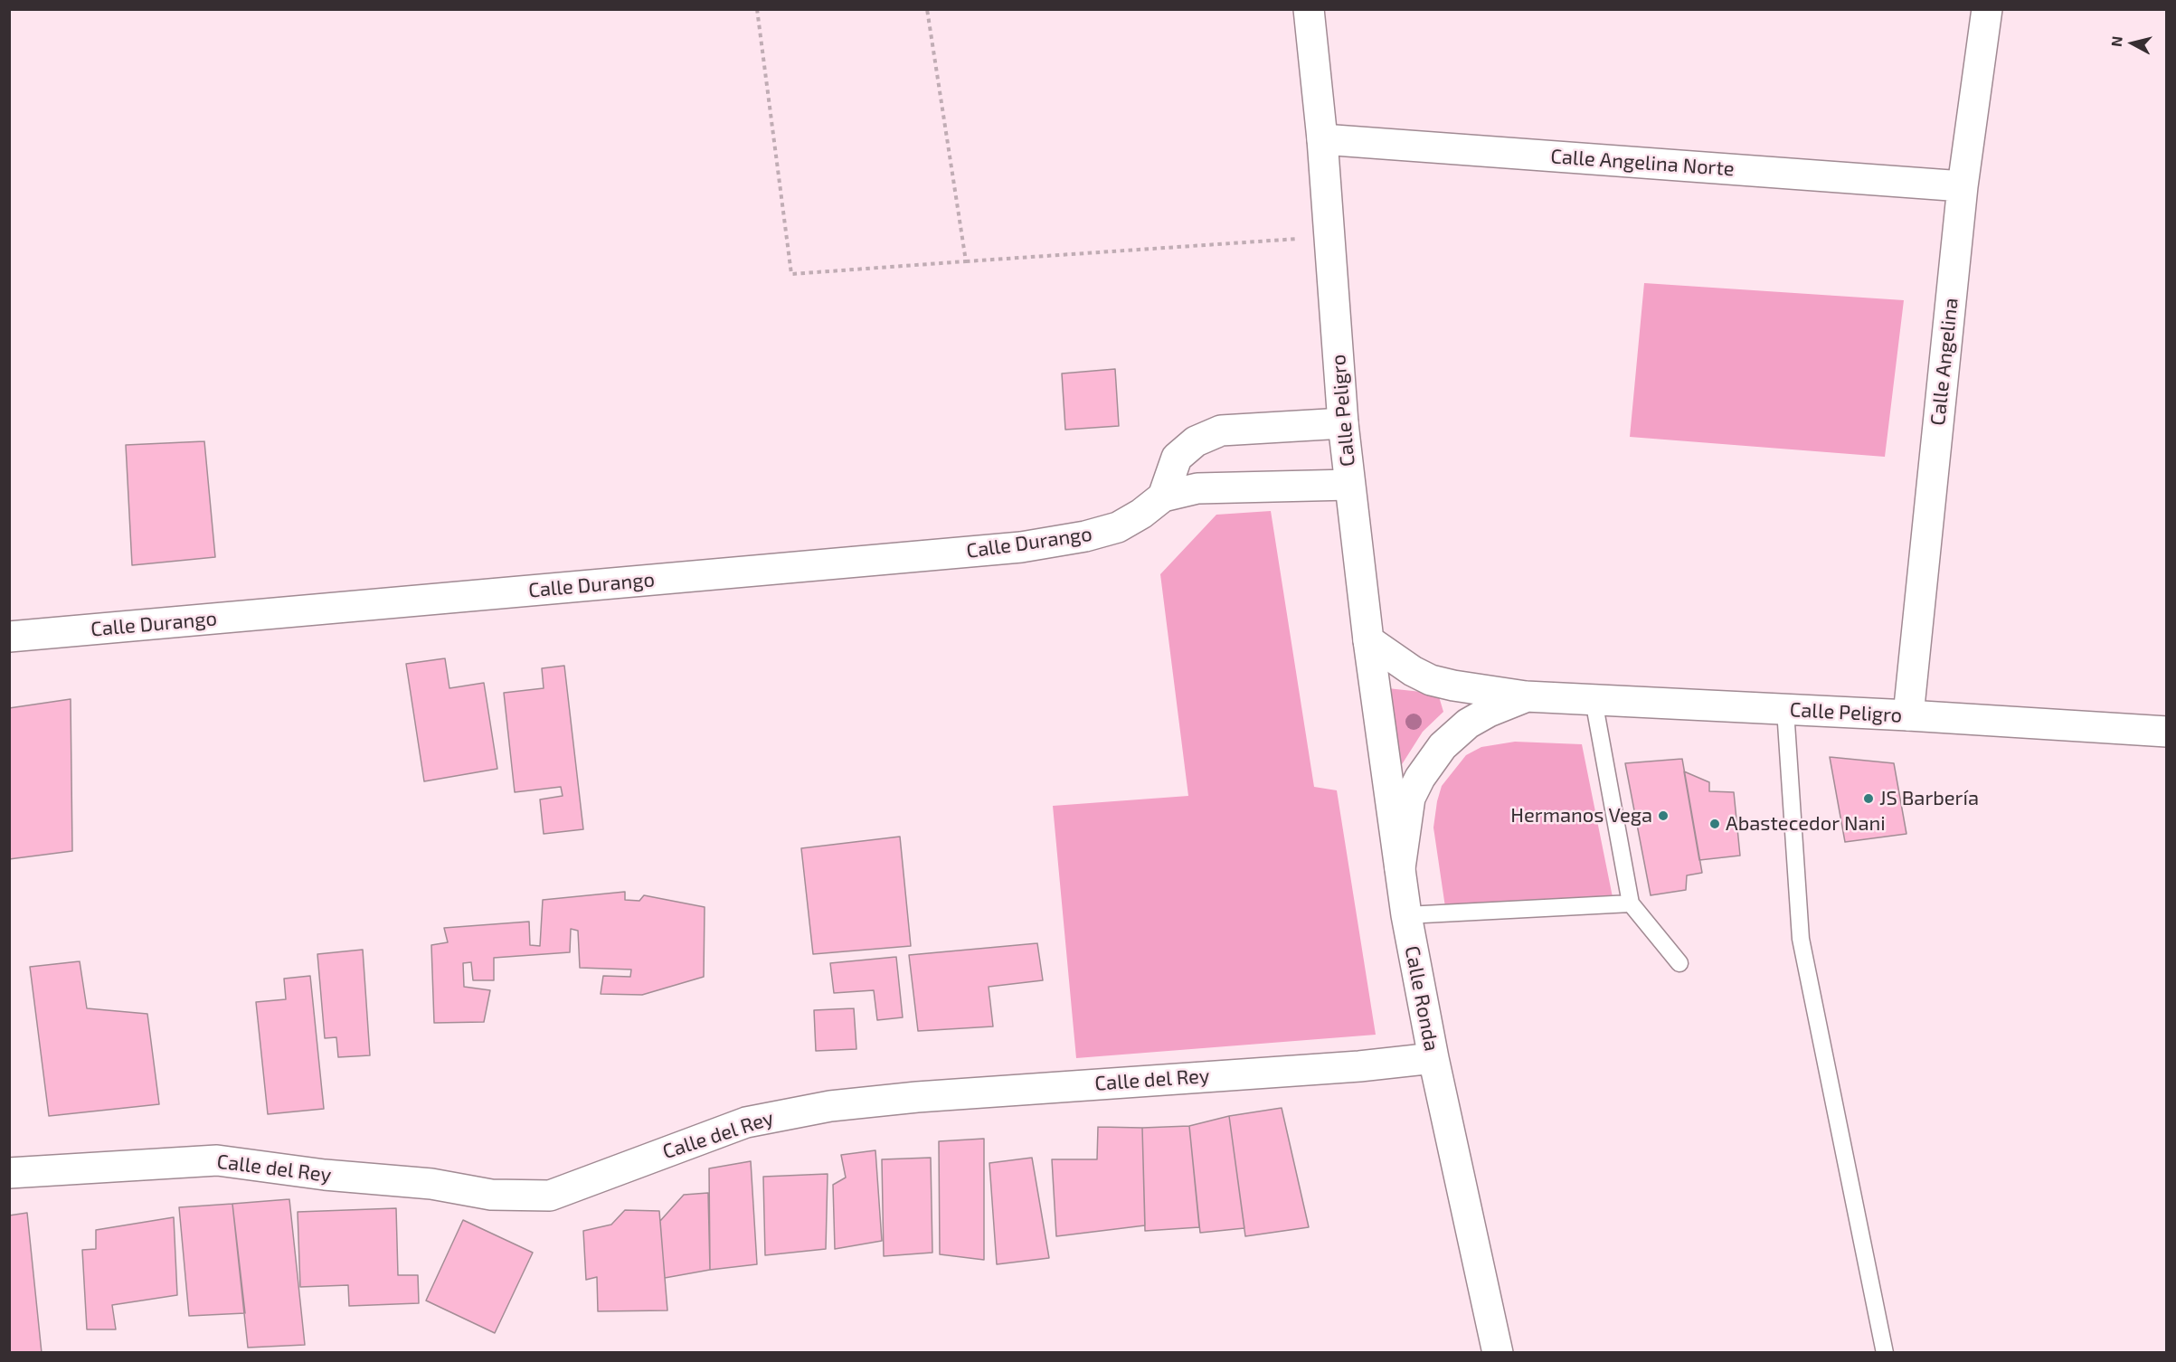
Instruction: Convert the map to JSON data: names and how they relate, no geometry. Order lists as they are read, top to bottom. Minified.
{"streets":{"street":["Calle Angelina Norte","Calle Angelina","Calle Peligro","Calle Durango","Calle Ronda","Calle del Rey"]},"crossings":[["Calle Angelina Norte","Calle Angelina"],["Calle Angelina Norte","Calle Peligro"],["Calle Angelina","Calle Peligro"],["Calle Peligro","Calle Durango"],["Calle Peligro","Calle Ronda"],["Calle Ronda","Calle del Rey"]],"places":["JS Barbería","Hermanos Vega","Abastecedor Nani"],"north":"left"}
